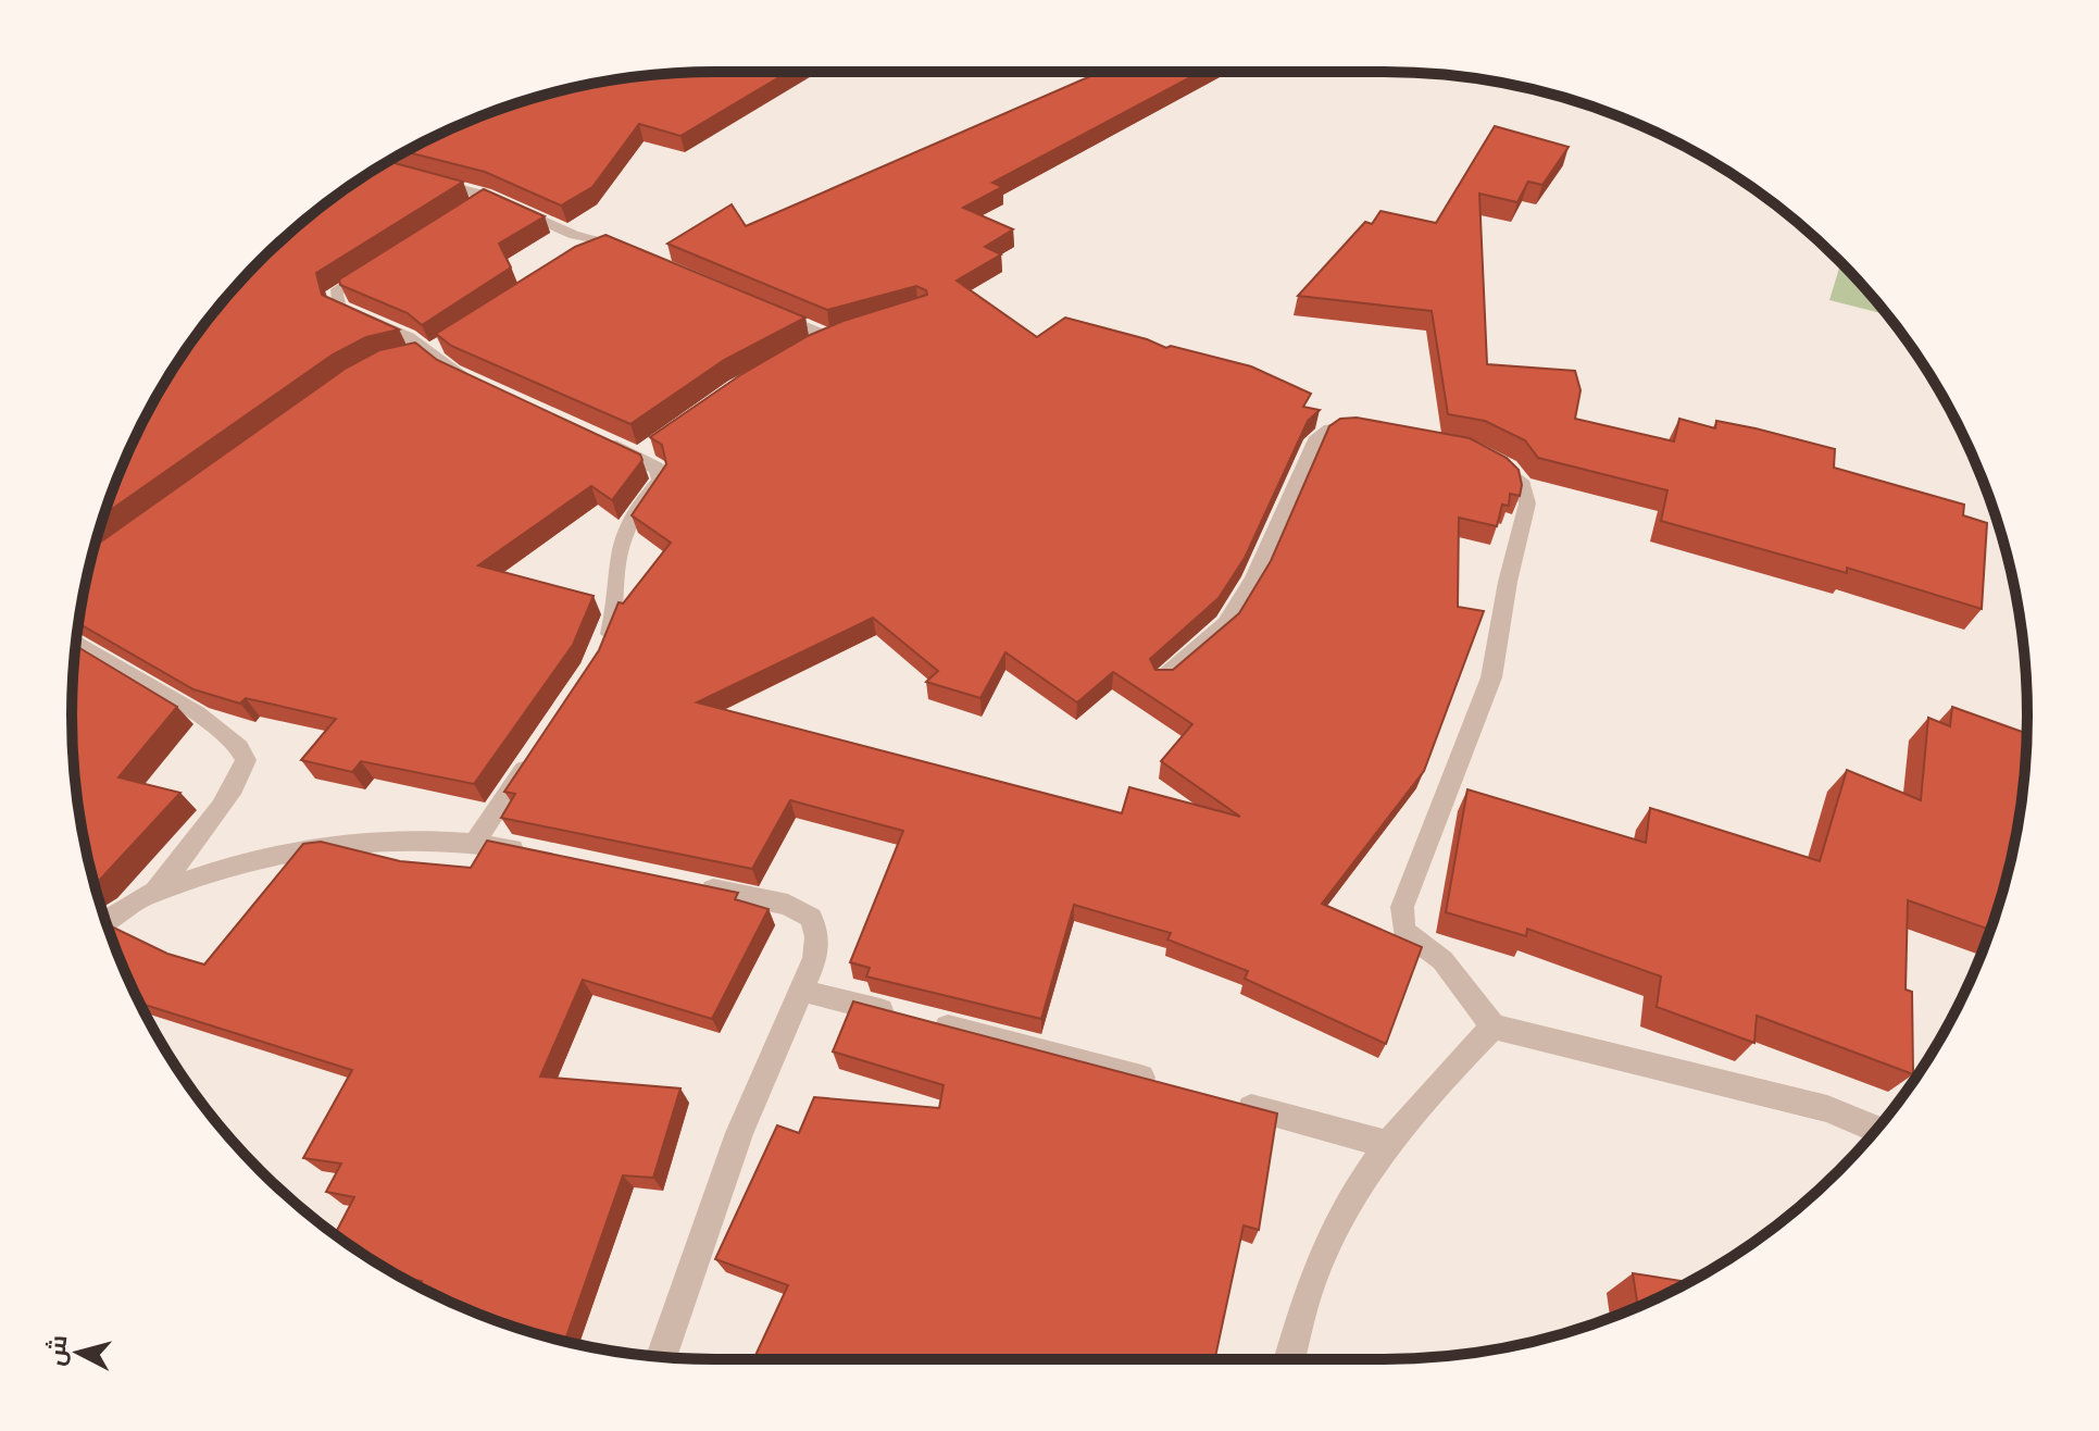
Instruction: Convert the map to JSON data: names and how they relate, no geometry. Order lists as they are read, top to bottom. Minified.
{"north":"left"}
